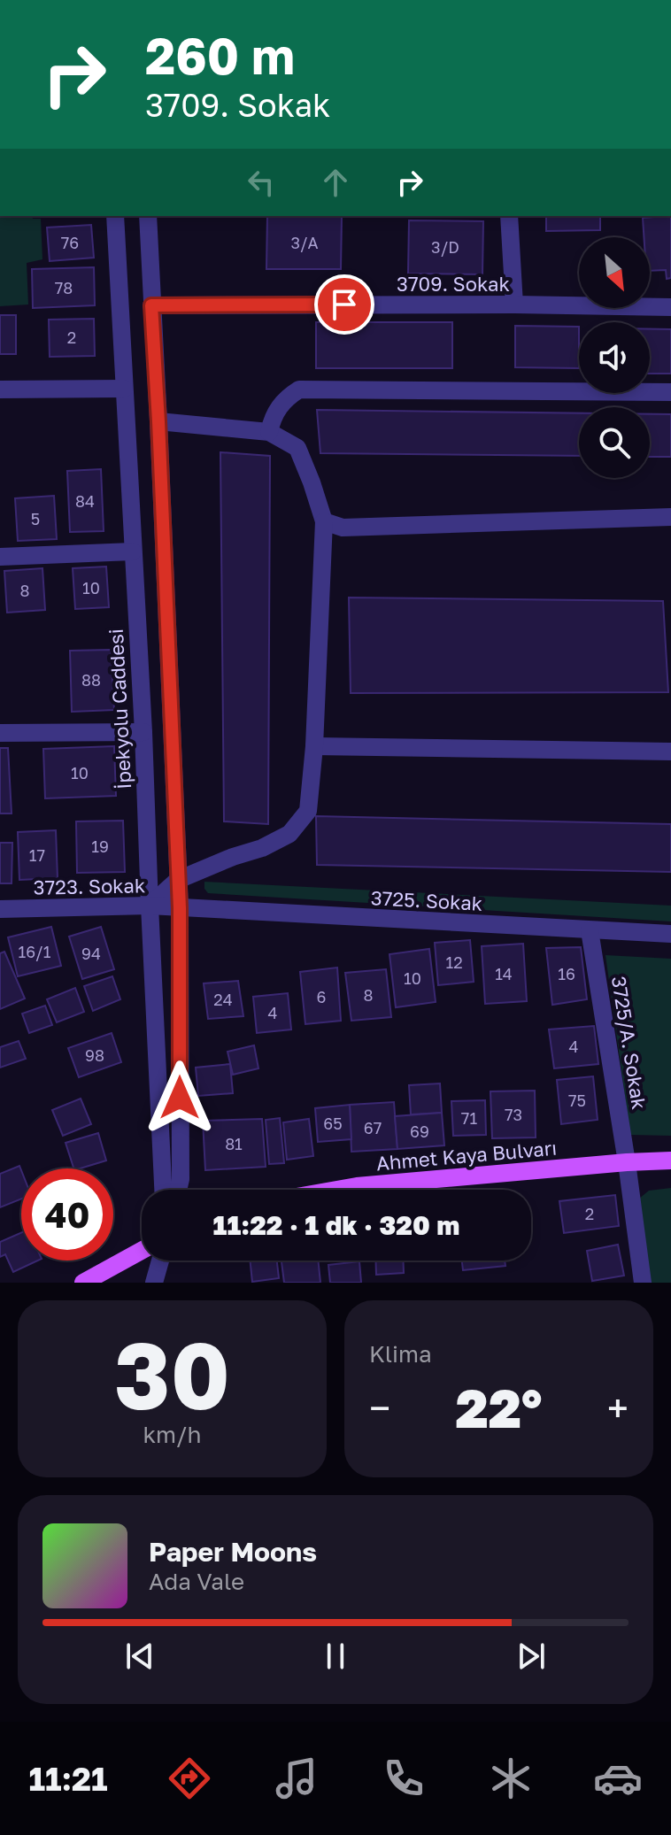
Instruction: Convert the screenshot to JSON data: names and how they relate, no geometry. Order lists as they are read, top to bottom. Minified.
{"streets":{"main road":["Ahmet Kaya Bulvarı"],"street":["3709. Sokak","İpekyolu Caddesi","3723. Sokak","3725. Sokak","3725/A. Sokak"]},"crossings":[["İpekyolu Caddesi","3723. Sokak"],["3723. Sokak","3725. Sokak"],["3725. Sokak","3725/A. Sokak"],["3725/A. Sokak","Ahmet Kaya Bulvarı"]],"house_numbers":["76","3/A","3/D","78","2","84","5","10","8","88","10","19","17","16/1","94","12","14","16","10","8","6","24","4","4","98","75","73","71","65","67","69","81","2"],"north":"bottom right","page":{"turn":["260 m","3709. Sokak"],"limit":"40","trip":"11:22 · 1 dk · 320 m","tile":[["30","km/h"],"Klima"],"heat":["−","22°","+"],"song":["Paper Moons","Ada Vale"],"tabs":"11:21"}}
